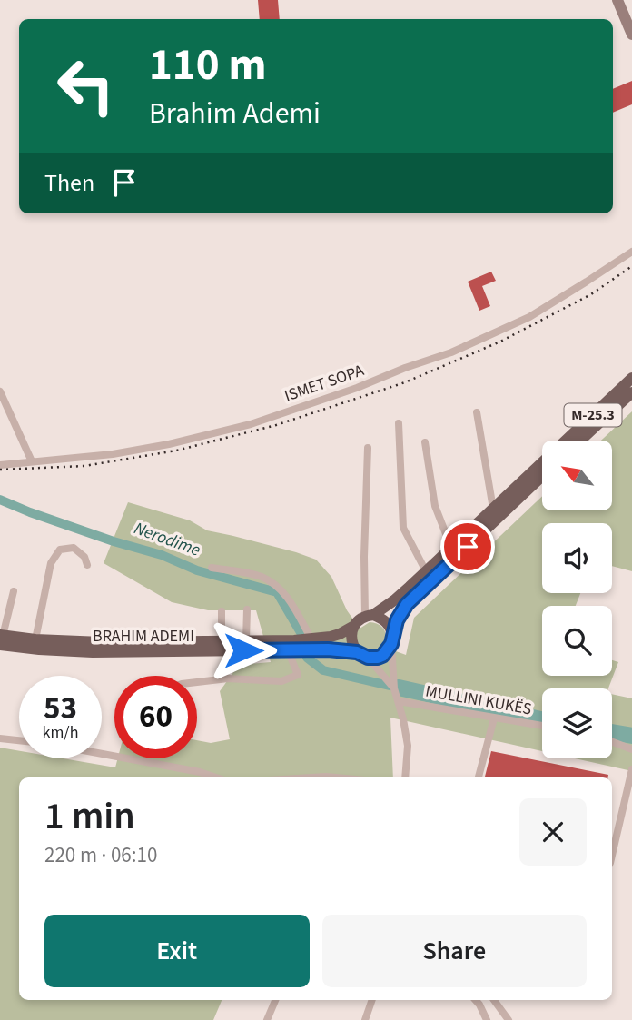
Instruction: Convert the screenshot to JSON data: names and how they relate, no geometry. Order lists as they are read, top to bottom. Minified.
{"streets":{"main road":["M-25.3","BRAHIM ADEMI"],"street":["ISMET SOPA","MULLINI KUKËS"]},"water":["Nerodime"],"north":"top left","page":{"turn":["110 m","Brahim Ademi"],"then":"Then","speed":"53 km/h","limit":"60","heading":["1 min","220 m · 06:10"],"buttons":["Exit","Share"]}}
